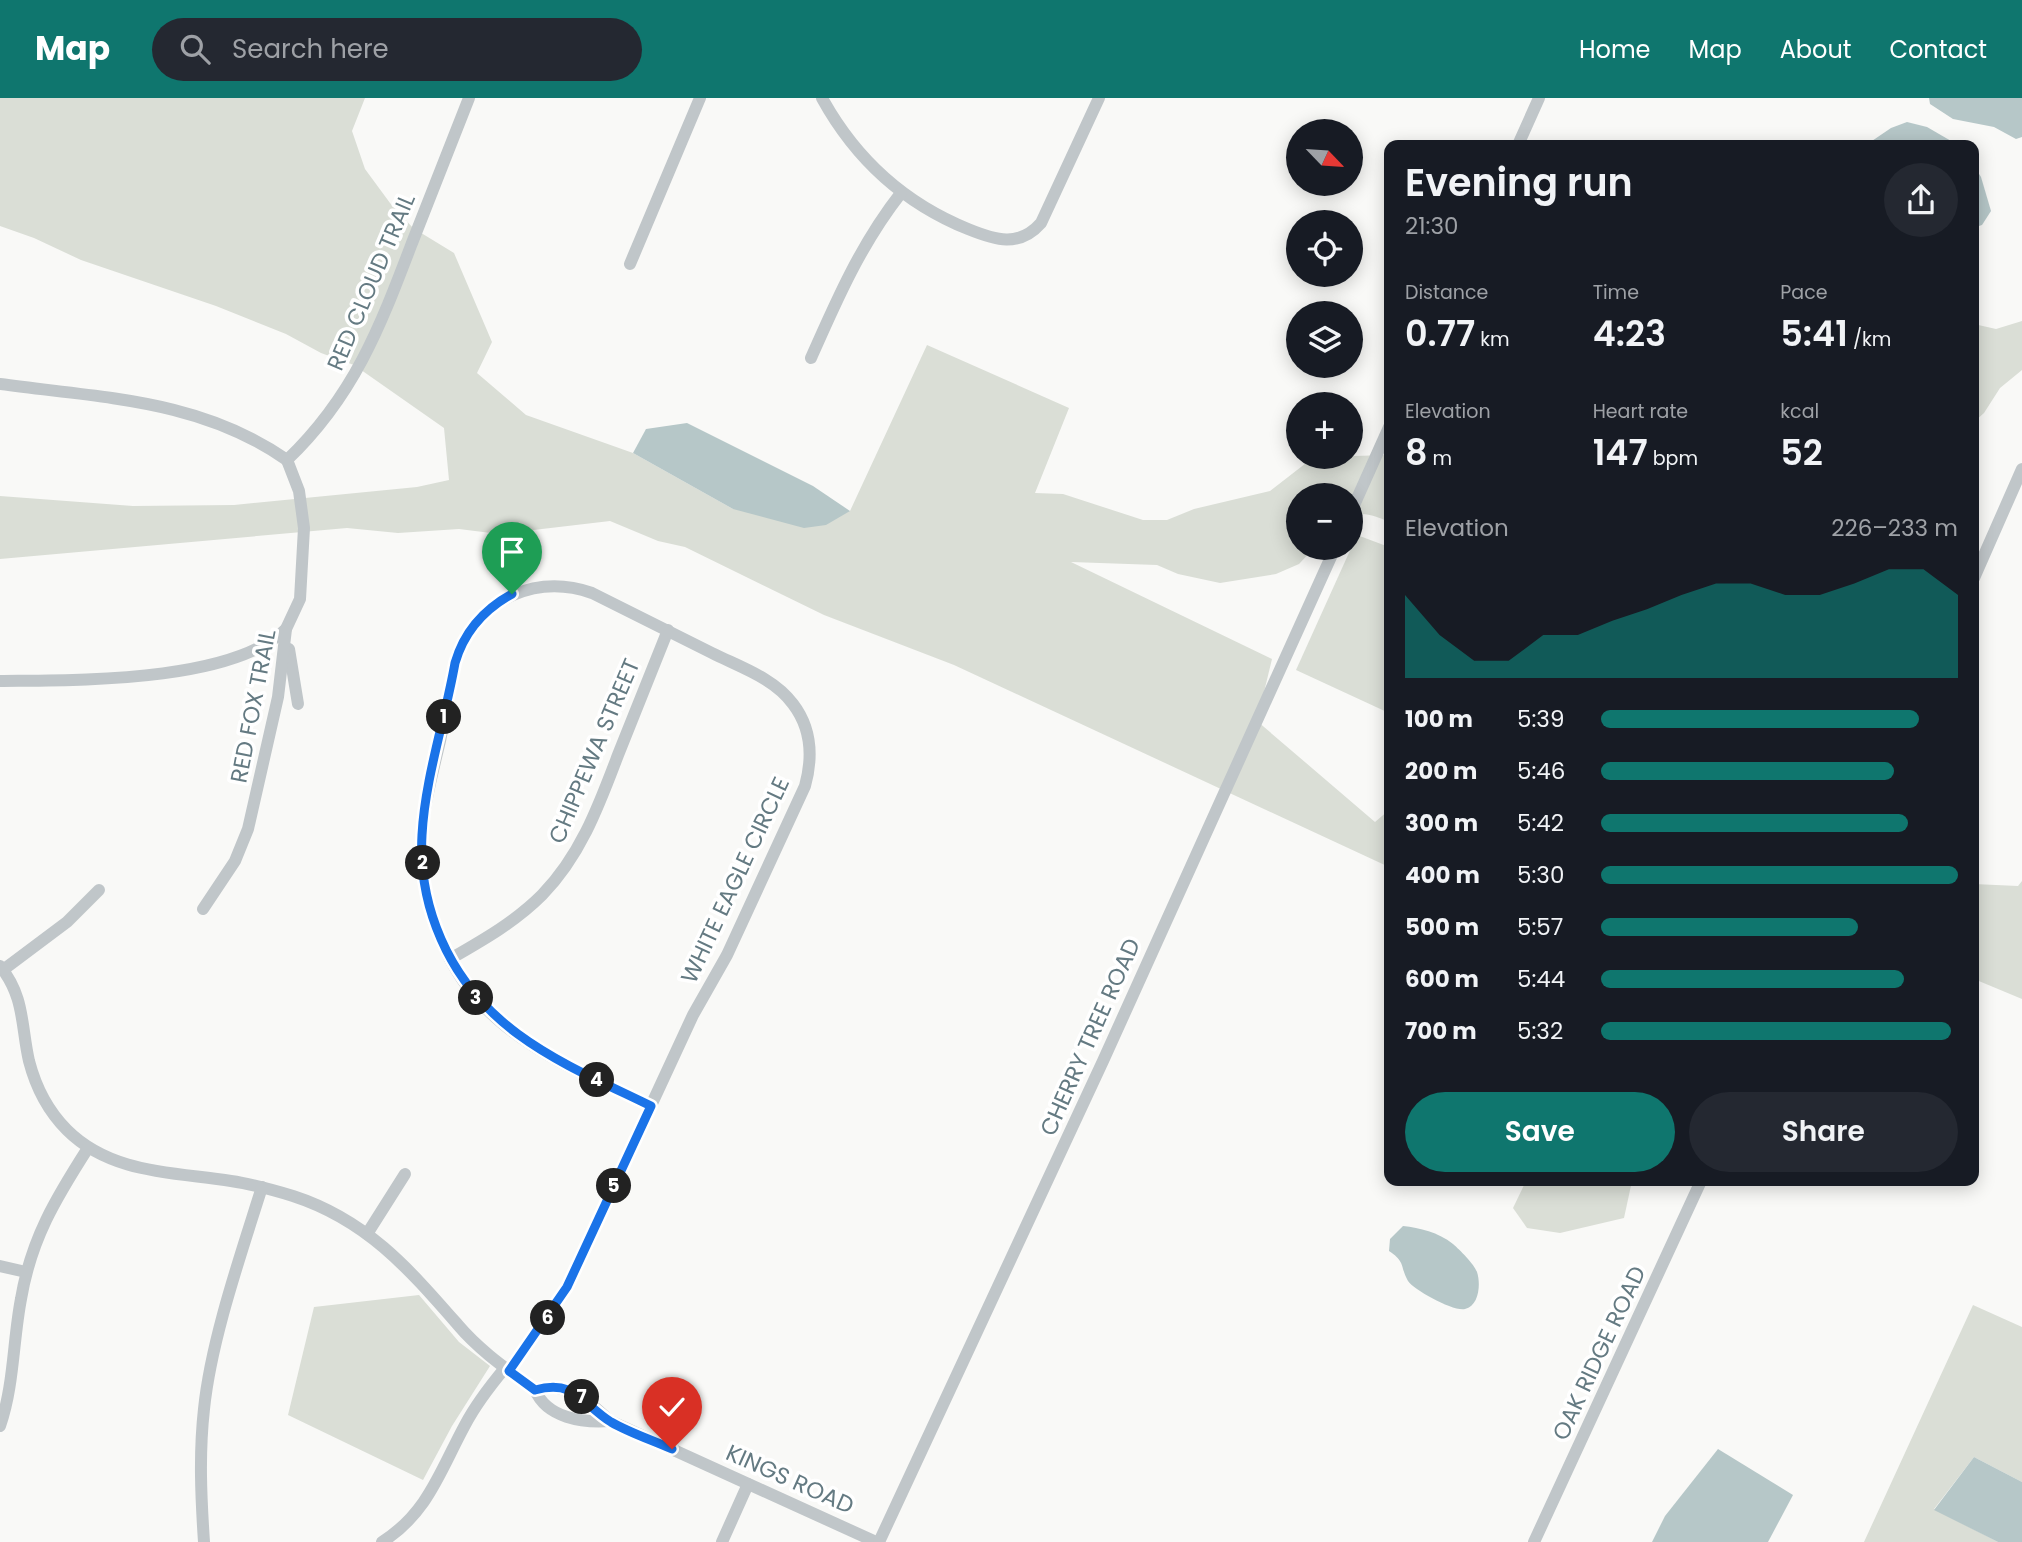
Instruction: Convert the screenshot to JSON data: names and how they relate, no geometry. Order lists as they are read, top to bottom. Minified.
{"streets":{"street":["RED CLOUD TRAIL","RED FOX TRAIL","CHIPPEWA STREET","WHITE EAGLE CIRCLE","CHERRY TREE ROAD","OAK RIDGE ROAD","KINGS ROAD"]},"crossings":[["RED CLOUD TRAIL","RED FOX TRAIL"],["CHIPPEWA STREET","WHITE EAGLE CIRCLE"],["WHITE EAGLE CIRCLE","KINGS ROAD"],["CHERRY TREE ROAD","KINGS ROAD"]],"north":"bottom right","page":{"header":"Map","search":"Search here","nav":["Home","Map","About","Contact"],"map_buttons":["+","−"],"heading":["Evening run","21:30"],"stats":[["Distance","0.77 km"],["Time","4:23"],["Pace","5:41 /km"],["Elevation","8 m"],["Heart rate","147 bpm"],["kcal","52"]],"chart":["Elevation","226–233 m"],"list":[{"name":"100 m","note":"5:39"},{"name":"200 m","note":"5:46"},{"name":"300 m","note":"5:42"},{"name":"400 m","note":"5:30"},{"name":"500 m","note":"5:57"},{"name":"600 m","note":"5:44"},{"name":"700 m","note":"5:32"}],"pins":["1","2","3","4","5","6","7"],"buttons":["Save","Share"]}}
